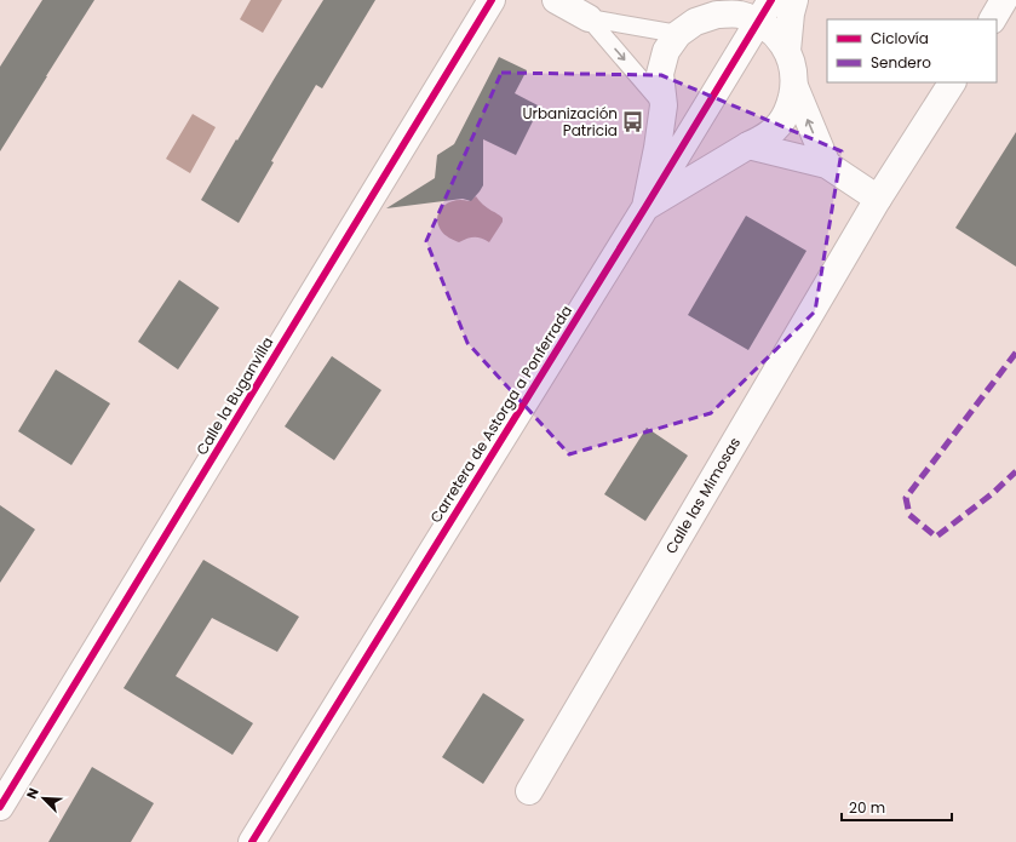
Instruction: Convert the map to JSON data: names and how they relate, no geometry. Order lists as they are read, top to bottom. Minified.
{"streets":{"street":["Calle la Buganvilla","Carretera de Astorga a Ponferrada","Calle las Mimosas"]},"places":{"bus stop":["Urbanización Patricia"]},"legend":["Ciclovía","Sendero"],"scale_bar":"20 m","north":"top left"}
